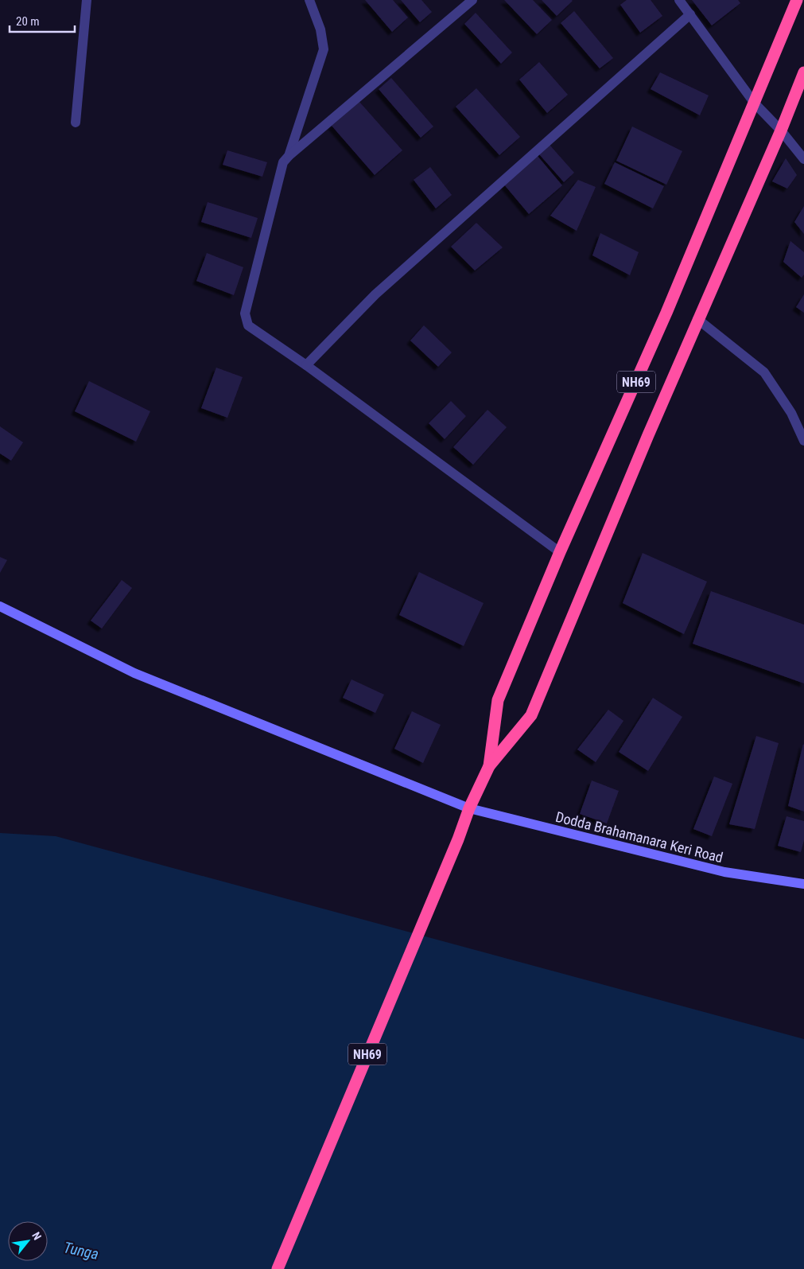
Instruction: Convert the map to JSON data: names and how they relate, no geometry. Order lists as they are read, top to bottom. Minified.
{"streets":{"highway":["NH69"],"street":["Dodda Brahamanara Keri Road"]},"crossings":[["NH69","Dodda Brahamanara Keri Road"]],"water":["Tunga"],"scale_bar":"20 m","north":"top right"}
